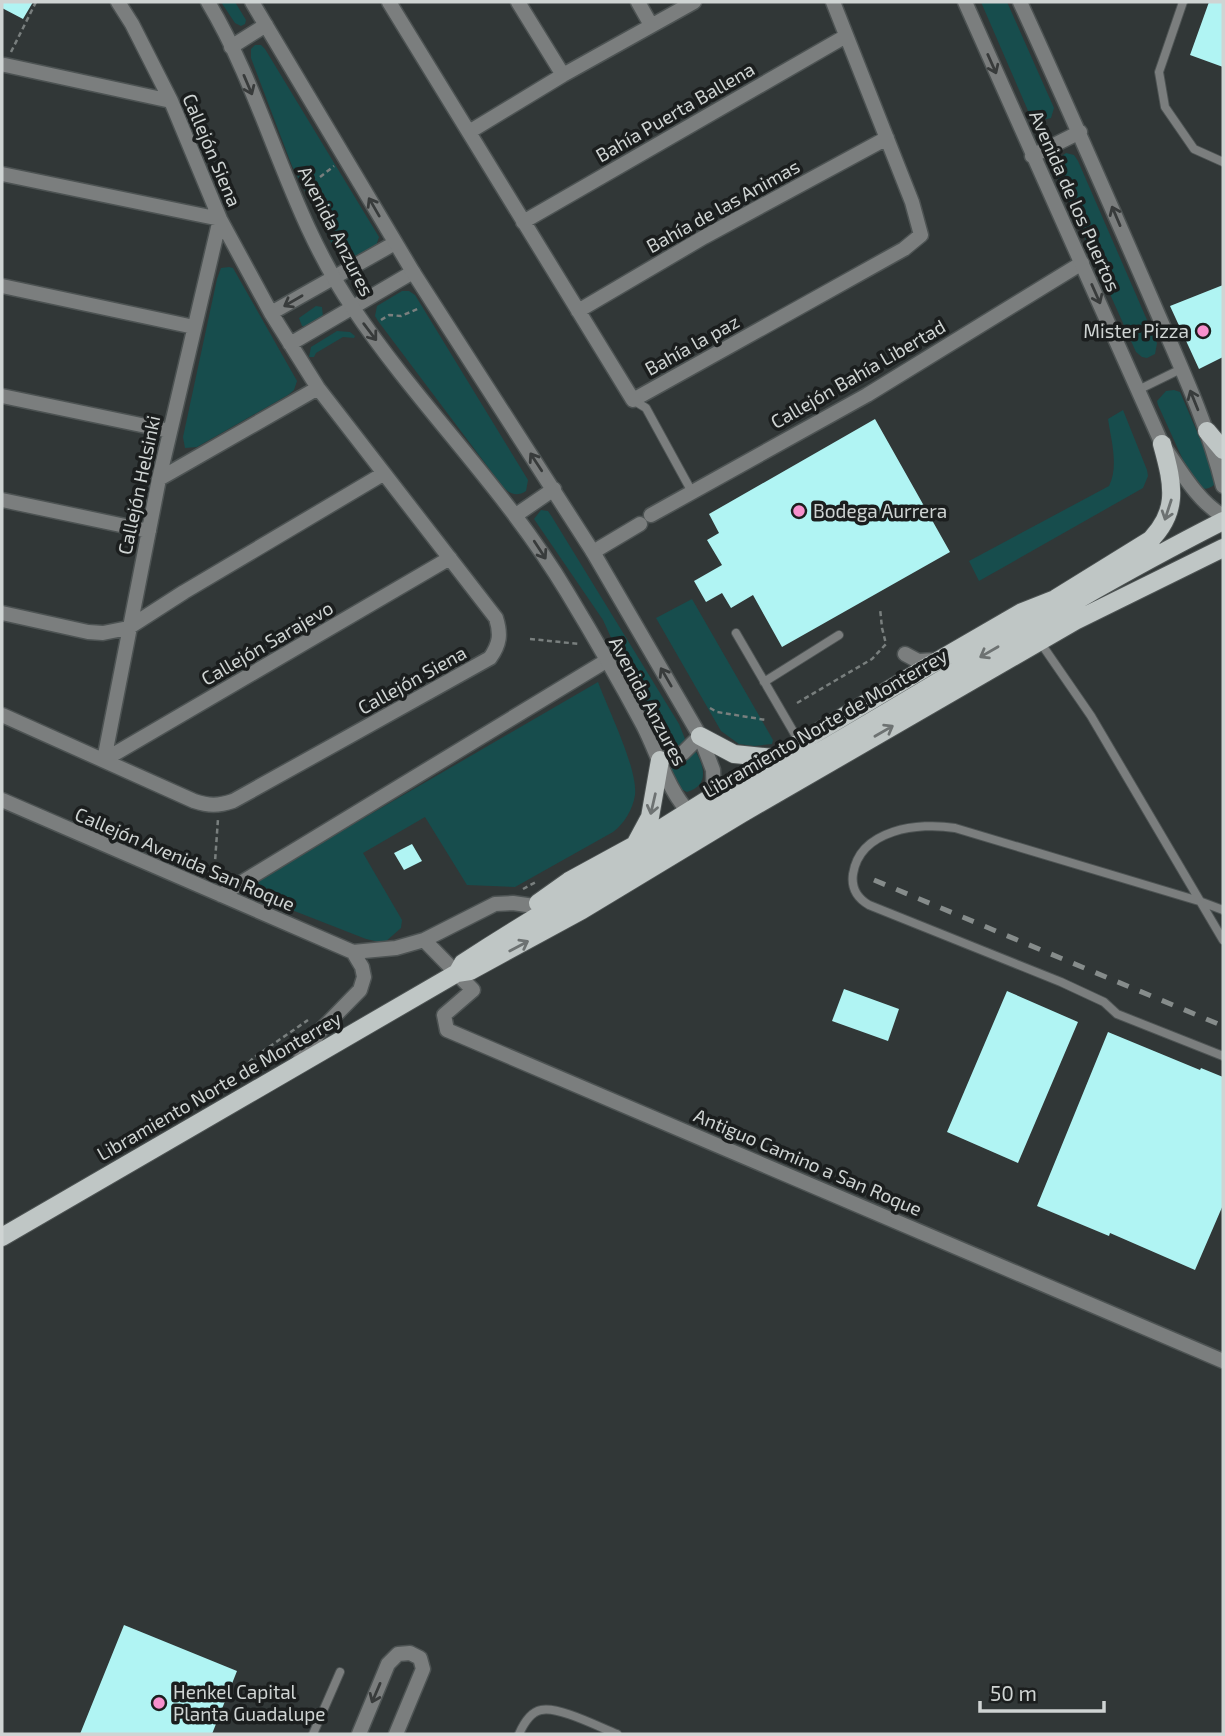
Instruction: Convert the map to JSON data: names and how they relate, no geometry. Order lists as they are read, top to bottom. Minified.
{"streets":{"main road":["Libramiento Norte de Monterrey"],"street":["Bahía Puerta Ballena","Callejón Siena","Avenida de los Puertos","Bahía de las Animas","Avenida Anzures","Bahía la paz","Callejón Bahía Libertad","Callejón Helsinki","Callejón Sarajevo","Callejón Avenida San Roque","Antiguo Camino a San Roque"]},"crossings":[["Bahía Puerta Ballena","Bahía la paz"],["Callejón Siena","Callejón Helsinki"],["Callejón Siena","Callejón Sarajevo"],["Avenida de los Puertos","Callejón Bahía Libertad"],["Avenida de los Puertos","Libramiento Norte de Monterrey"],["Bahía de las Animas","Bahía la paz"],["Avenida Anzures","Callejón Bahía Libertad"],["Avenida Anzures","Libramiento Norte de Monterrey"],["Callejón Helsinki","Callejón Sarajevo"],["Libramiento Norte de Monterrey","Antiguo Camino a San Roque"]],"places":["Mister Pizza","Bodega Aurrera","Henkel Capital Planta Guadalupe"],"scale_bar":"50 m"}
